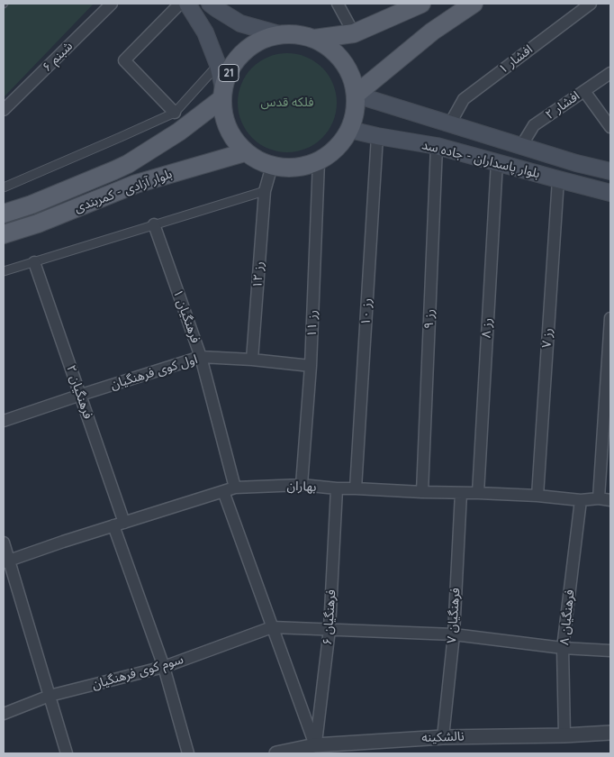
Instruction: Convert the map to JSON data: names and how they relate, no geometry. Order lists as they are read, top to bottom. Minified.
{"streets":{"main road":["21","بلوار پاسداران - جاده سد","بلوار آزادی - کمربندی"],"street":["شبنم ۶","افشار ۱","افشار ۲","رز ۱۲","رز ۱۰","فرهنگیان ۱","رز ۹","رز ۱۱","رز ۸","رز ۷","اول کوی فرهنگیان","فرهنگیان ۲","بهاران","فرهنگیان ۷","فرهنگیان ۶","فرهنگیان ۸","سوم کوی فرهنگیان","نالشکینه"]},"crossings":[["افشار ۱","بلوار پاسداران - جاده سد"],["21","بلوار پاسداران - جاده سد"],["21","بلوار آزادی - کمربندی"],["21","رز ۱۲"],["21","رز ۱۱"],["افشار ۲","بلوار پاسداران - جاده سد"],["بلوار پاسداران - جاده سد","بلوار آزادی - کمربندی"],["بلوار پاسداران - جاده سد","رز ۱۲"],["بلوار پاسداران - جاده سد","رز ۱۰"],["بلوار پاسداران - جاده سد","رز ۹"],["بلوار پاسداران - جاده سد","رز ۱۱"],["بلوار پاسداران - جاده سد","رز ۸"],["بلوار پاسداران - جاده سد","رز ۷"],["بلوار آزادی - کمربندی","رز ۱۲"],["بلوار آزادی - کمربندی","رز ۱۱"],["رز ۱۲","رز ۱۱"],["رز ۱۲","اول کوی فرهنگیان"],["رز ۱۰","بهاران"],["فرهنگیان ۱","اول کوی فرهنگیان"],["فرهنگیان ۱","بهاران"],["رز ۹","بهاران"],["رز ۱۱","اول کوی فرهنگیان"],["رز ۱۱","بهاران"],["رز ۸","بهاران"],["رز ۷","بهاران"],["اول کوی فرهنگیان","فرهنگیان ۲"],["فرهنگیان ۲","بهاران"],["فرهنگیان ۲","سوم کوی فرهنگیان"],["بهاران","فرهنگیان ۷"],["بهاران","فرهنگیان ۶"],["بهاران","فرهنگیان ۸"],["فرهنگیان ۷","نالشکینه"],["فرهنگیان ۶","نالشکینه"],["فرهنگیان ۸","نالشکینه"]],"parks":["فلکه قدس"]}
